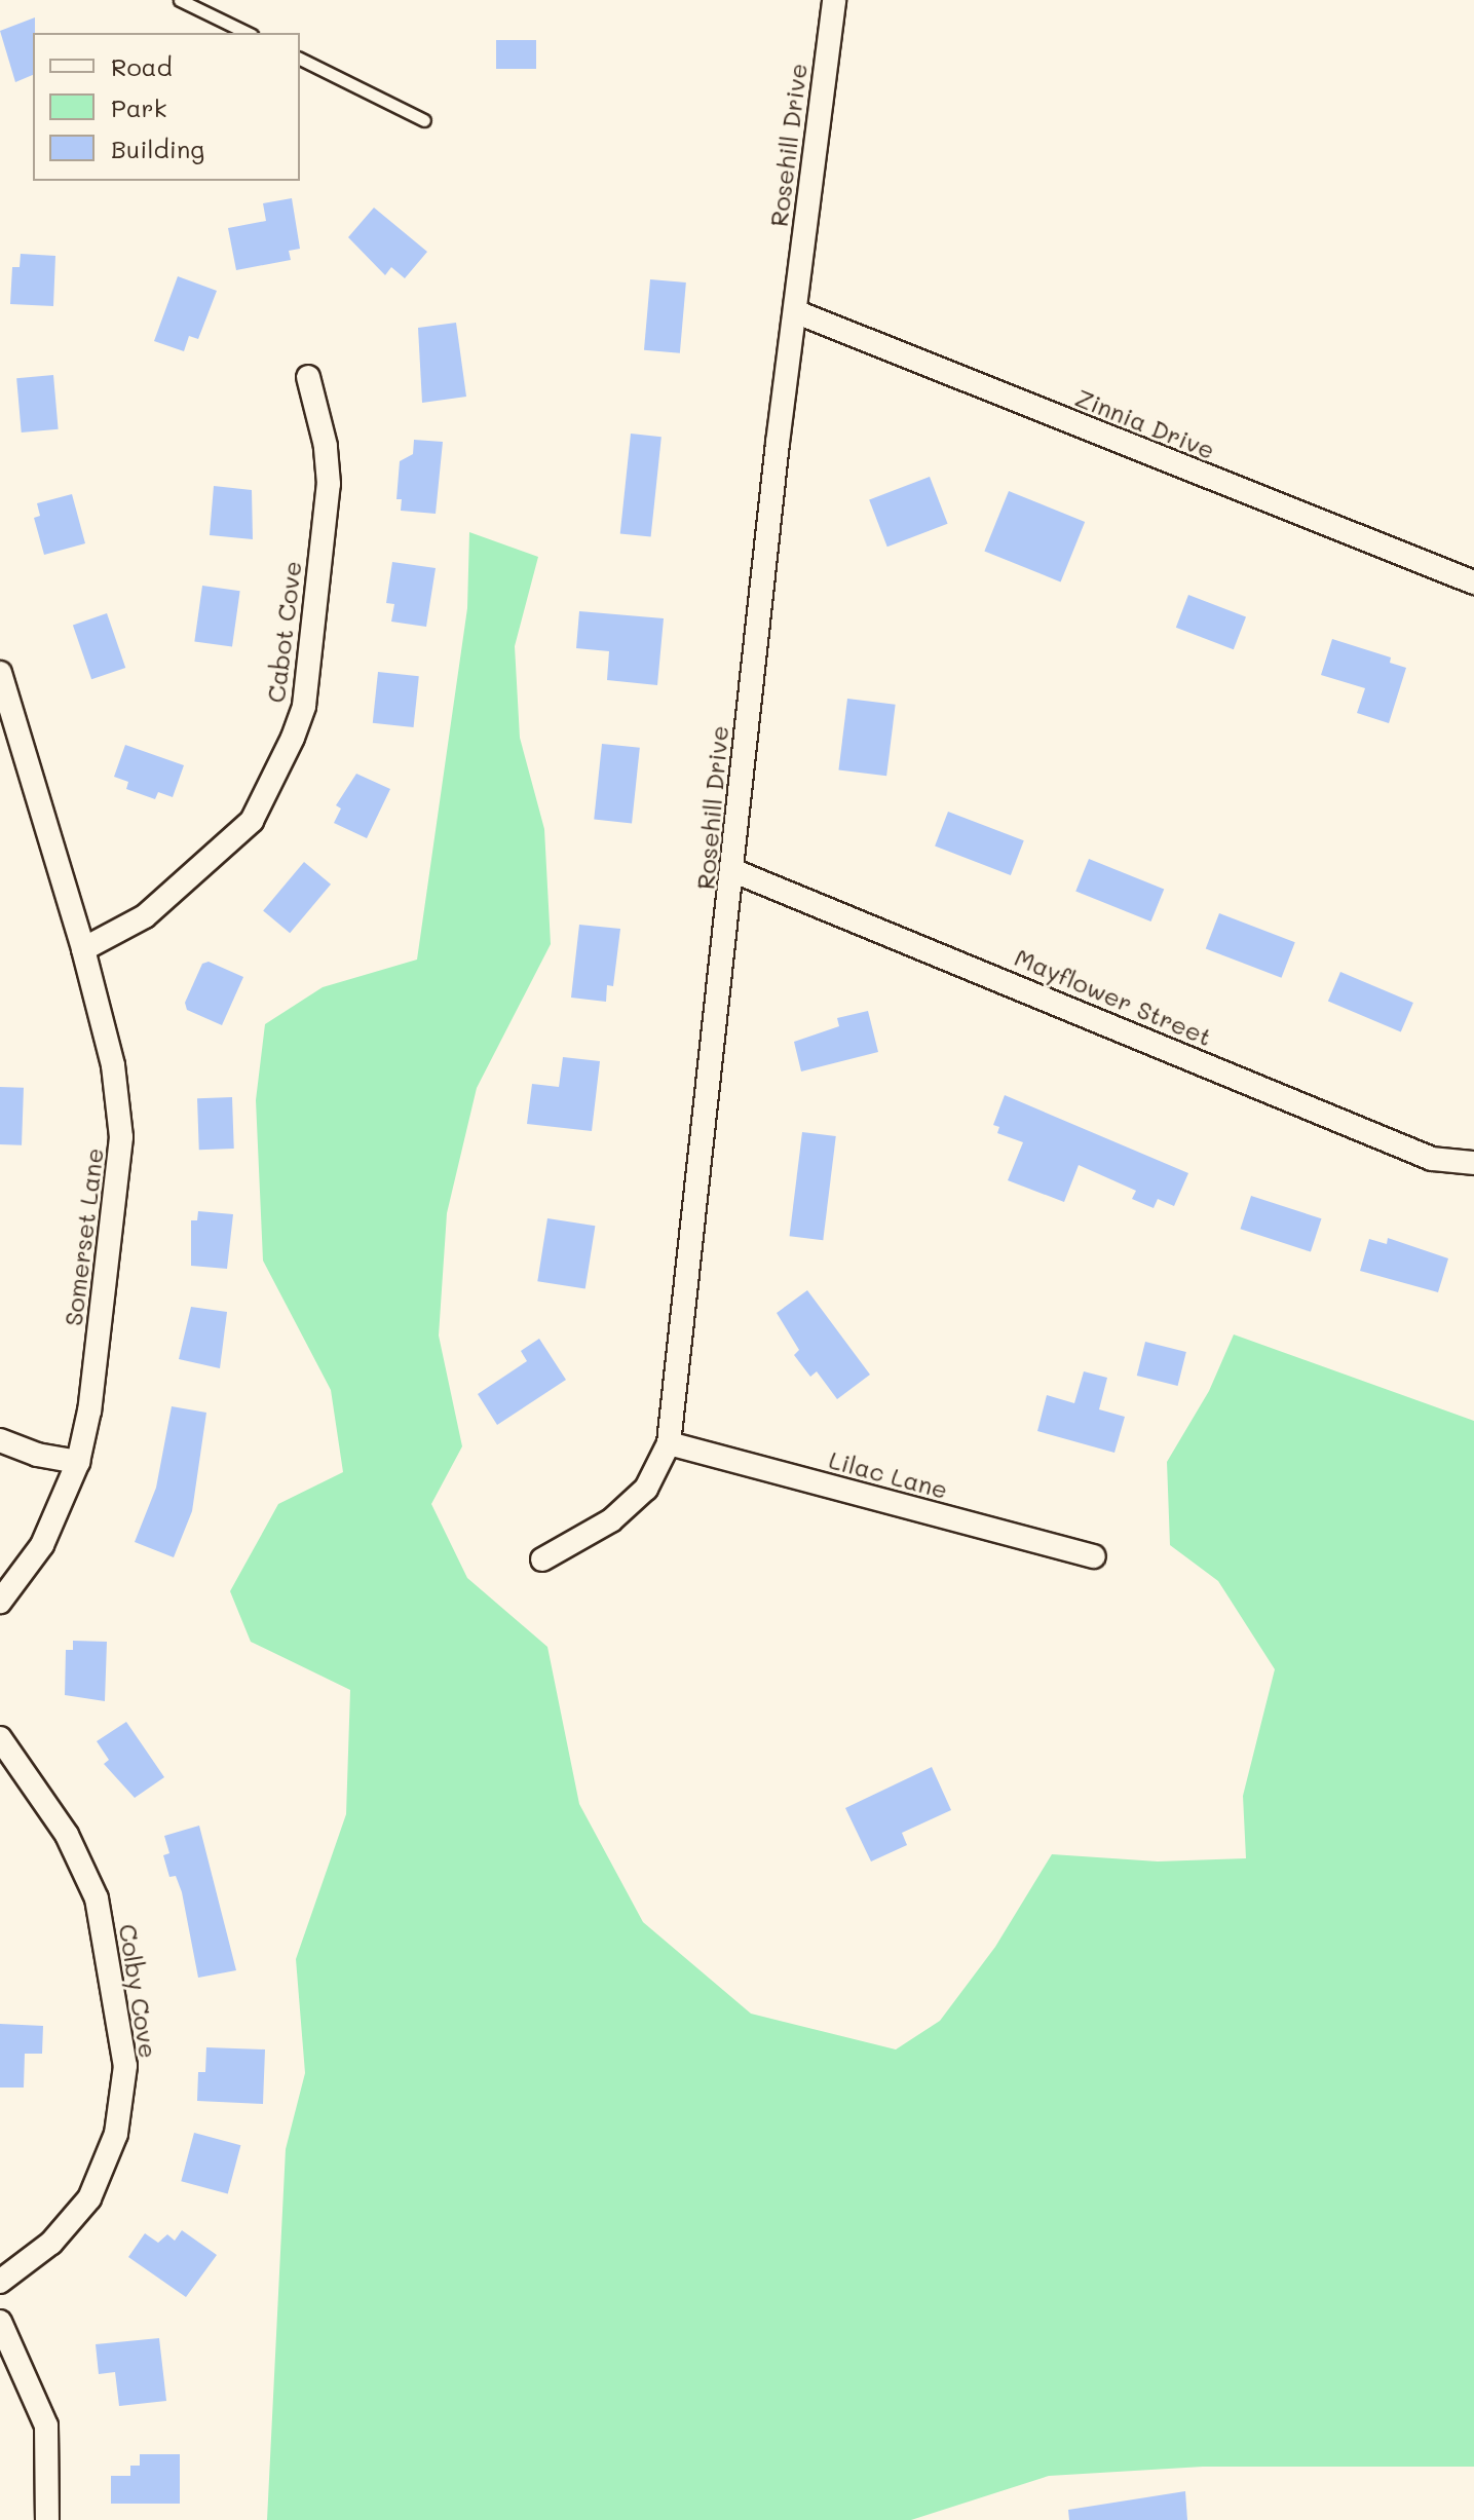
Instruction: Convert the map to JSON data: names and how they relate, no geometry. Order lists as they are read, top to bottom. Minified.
{"streets":{"street":["Rosehill Drive","Zinnia Drive","Cabot Cove","Mayflower Street","Somerset Lane","Lilac Lane","Colby Cove"]},"crossings":[["Rosehill Drive","Zinnia Drive"],["Rosehill Drive","Mayflower Street"],["Rosehill Drive","Lilac Lane"],["Cabot Cove","Somerset Lane"]],"legend":["Road","Park","Building"]}
